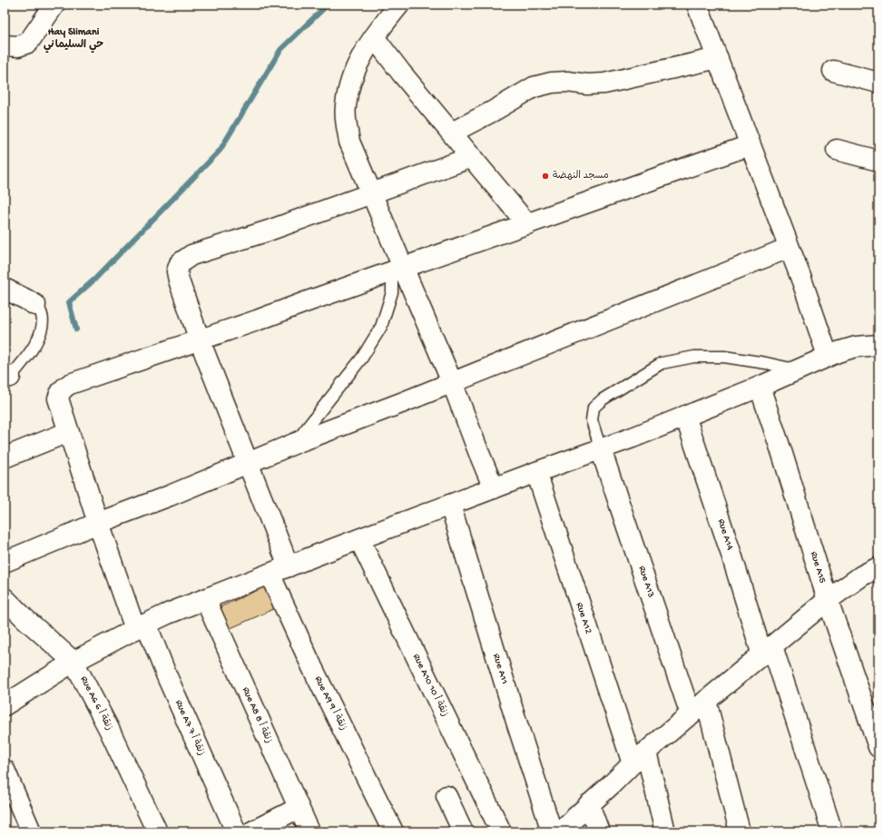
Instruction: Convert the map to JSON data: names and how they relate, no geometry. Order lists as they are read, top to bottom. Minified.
{"streets":{"street":["Rue A14","Rue A15","Rue A13","Rue A12","Rue A11","Rue A10 زنقة أ 10","Rue A6 زنقة أ 6","Rue A9 زنقة أ 9","Rue A8 زنقة أ 8","Rue A7 زنقة أ 7"]},"districts":["Hay Slimani حي السليماني"],"places":["مسجد النهضة"]}
